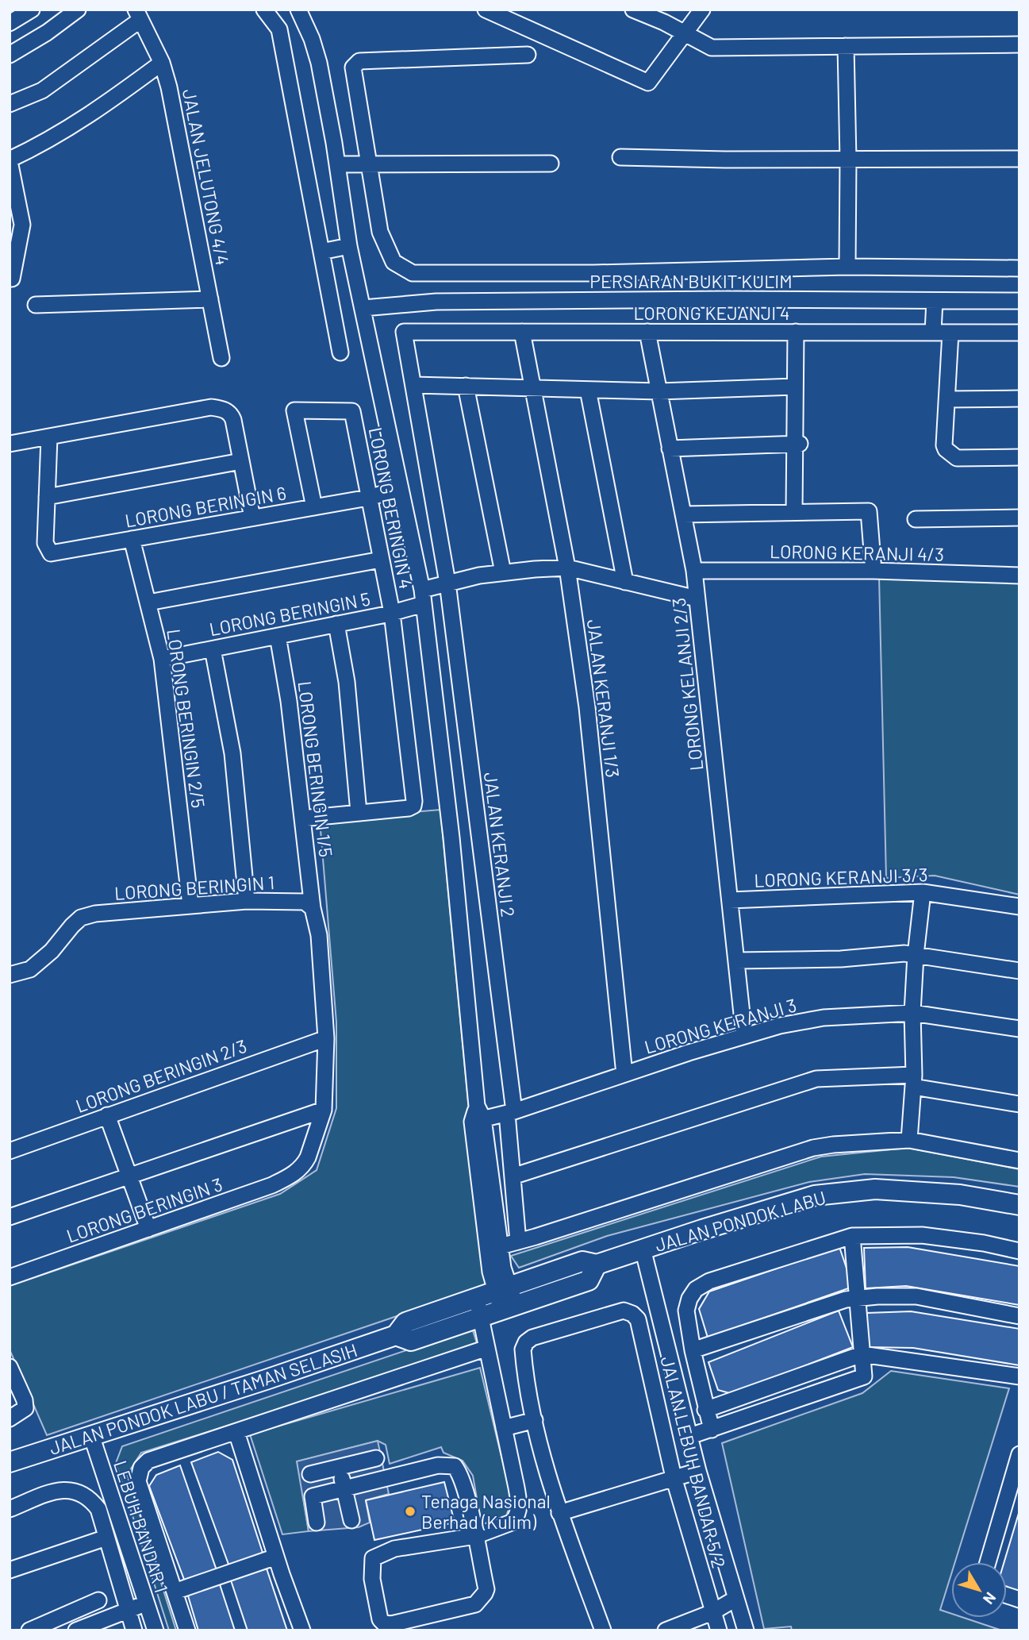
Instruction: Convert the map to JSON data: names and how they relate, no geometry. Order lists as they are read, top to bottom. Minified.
{"streets":{"main road":["JALAN PONDOK LABU","JALAN PONDOK LABU / TAMAN SELASIH"],"street":["JALAN JELUTONG 4/4","PERSIARAN BUKIT KULIM","LORONG KEJANJI 4","LORONG BERINGIN 6","LORONG BERINGIN 4","LORONG KERANJI 4/3","LORONG BERINGIN 5","LORONG KELANJI 2/3","JALAN KERANJI 1/3","LORONG BERINGIN 2/5","LORONG BERINGIN 1/5","JALAN KERANJI 2","LORONG KERANJI 3/3","LORONG BERINGIN 1","LORONG KERANJI 3","LORONG BERINGIN 2/3","LORONG BERINGIN 3","JALAN LEBUH BANDAR 5/2","LEBUH BANDAR 1"]},"crossings":[["LORONG KEJANJI 4","LORONG KELANJI 2/3"],["LORONG KEJANJI 4","JALAN KERANJI 1/3"],["LORONG KEJANJI 4","JALAN KERANJI 2"],["LORONG BERINGIN 6","LORONG BERINGIN 4"],["LORONG BERINGIN 6","LORONG BERINGIN 2/5"],["LORONG BERINGIN 4","LORONG BERINGIN 5"],["LORONG KERANJI 4/3","LORONG KELANJI 2/3"],["LORONG BERINGIN 5","LORONG KELANJI 2/3"],["LORONG BERINGIN 5","JALAN KERANJI 1/3"],["LORONG BERINGIN 5","LORONG BERINGIN 2/5"],["LORONG BERINGIN 5","LORONG BERINGIN 1/5"],["LORONG BERINGIN 5","JALAN KERANJI 2"],["LORONG KELANJI 2/3","LORONG KERANJI 3/3"],["LORONG KELANJI 2/3","LORONG KERANJI 3"],["JALAN KERANJI 1/3","LORONG KERANJI 3"],["LORONG BERINGIN 2/5","LORONG BERINGIN 1"],["LORONG BERINGIN 1/5","LORONG BERINGIN 1"],["LORONG BERINGIN 1/5","LORONG BERINGIN 2/3"],["LORONG BERINGIN 1/5","LORONG BERINGIN 3"],["JALAN KERANJI 2","LORONG KERANJI 3"],["JALAN PONDOK LABU","JALAN PONDOK LABU / TAMAN SELASIH"],["JALAN PONDOK LABU / TAMAN SELASIH","LEBUH BANDAR 1"]],"places":["Tenaga Nasional Berhad (Kulim)"],"north":"bottom right"}
